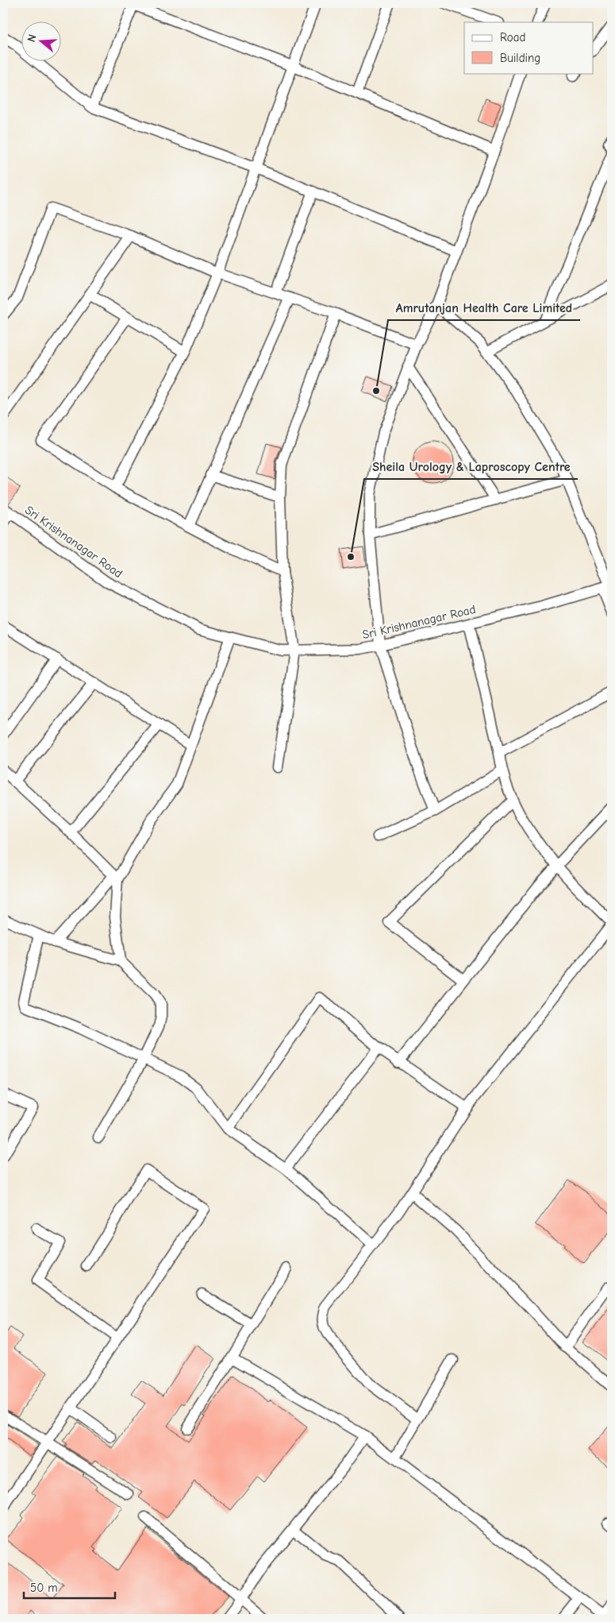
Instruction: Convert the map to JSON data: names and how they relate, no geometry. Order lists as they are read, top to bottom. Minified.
{"streets":{"street":["Sri Krishnanagar Road"]},"places":["Amrutanjan Health Care Limited","Sheila Urology & Laproscopy Centre"],"legend":["Road","Building"],"scale_bar":"50 m","north":"left"}
